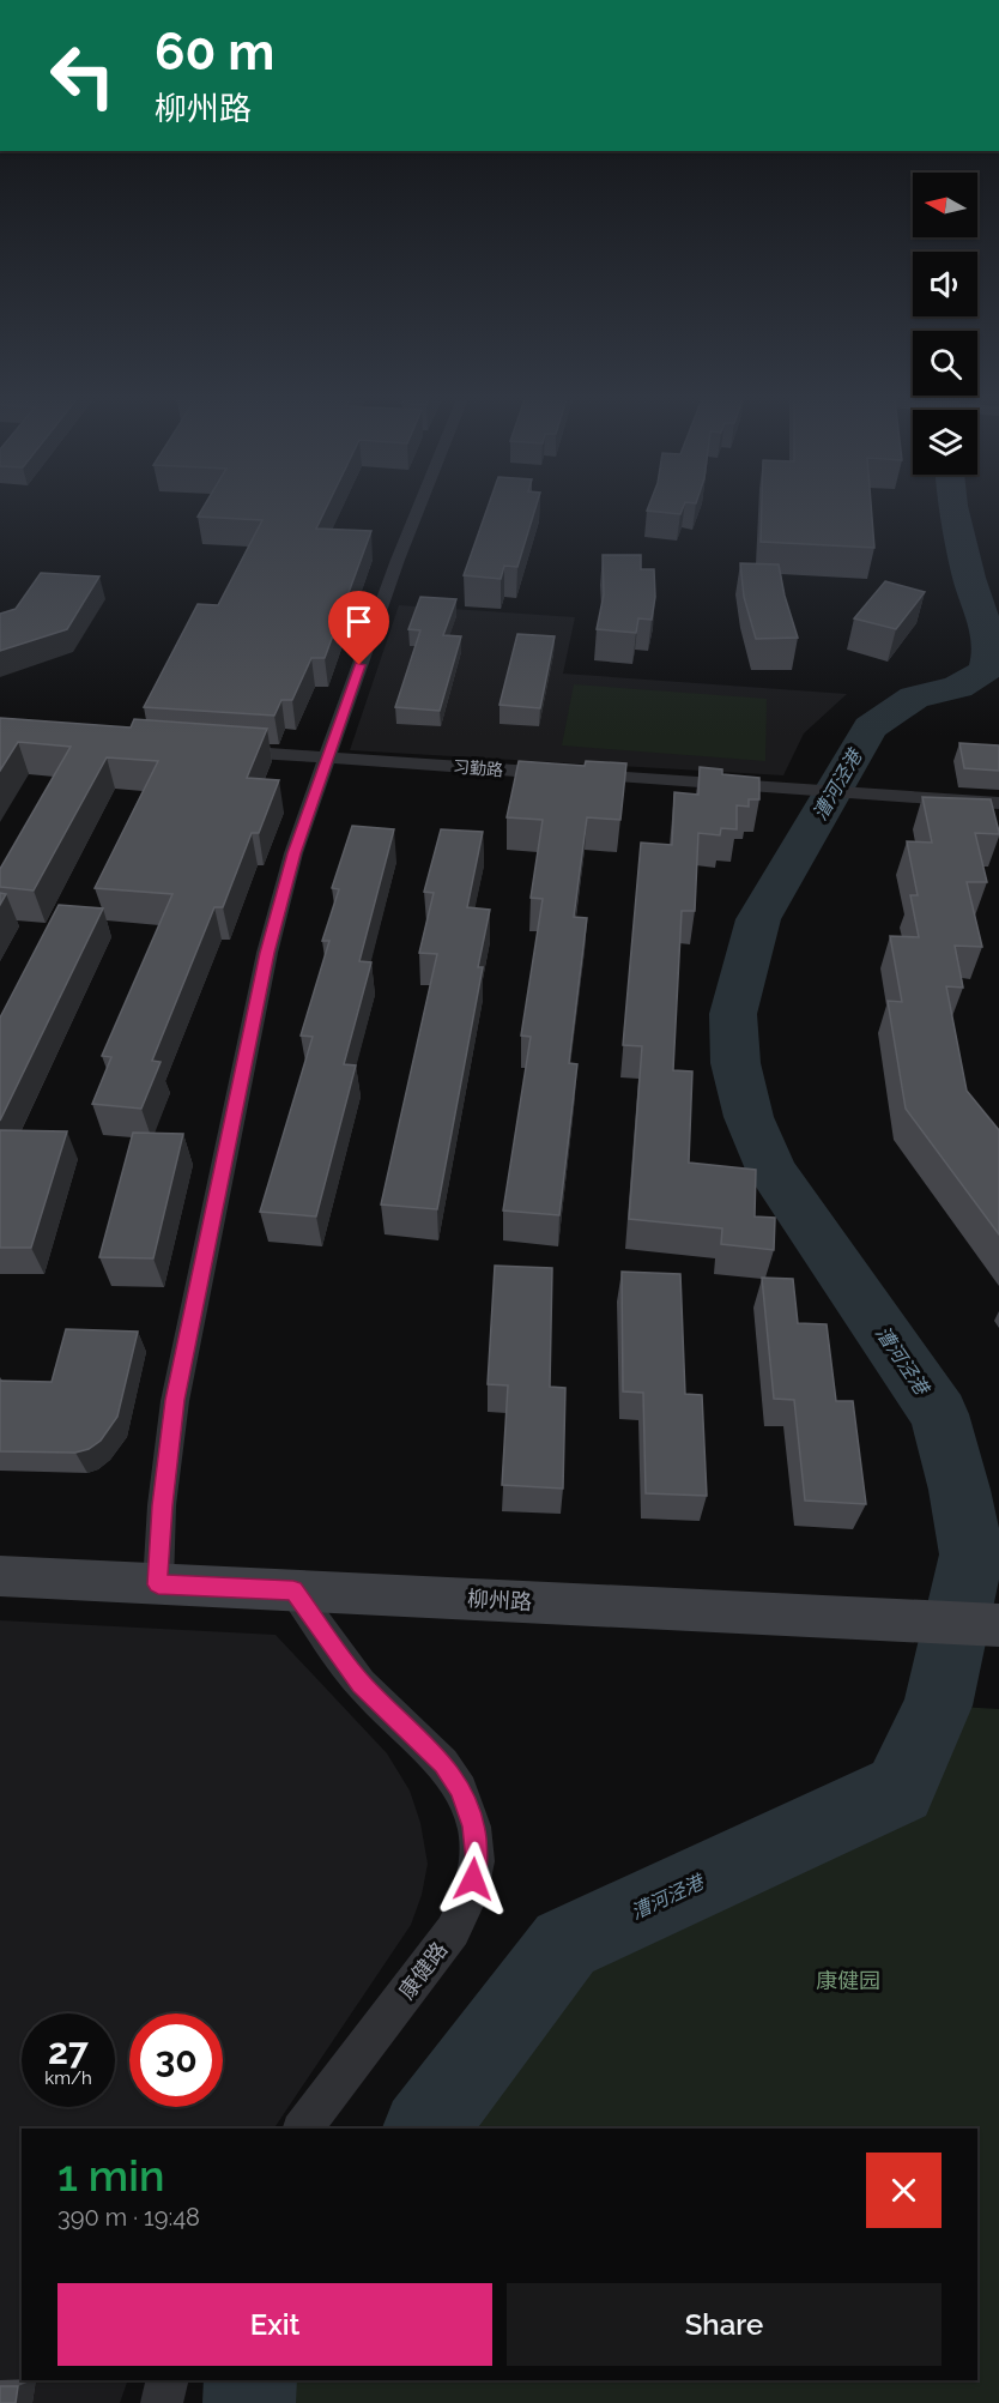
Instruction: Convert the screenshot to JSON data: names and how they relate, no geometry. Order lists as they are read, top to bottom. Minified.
{"streets":{"street":["习勤路","柳州路","康健路"]},"crossings":[["柳州路","康健路"]],"water":["漕河泾港"],"parks":["康健园"],"north":"left","page":{"turn":["60 m","柳州路"],"speed":"27 km/h","limit":"30","heading":["1 min","390 m · 19:48"],"buttons":["Exit","Share"]}}
